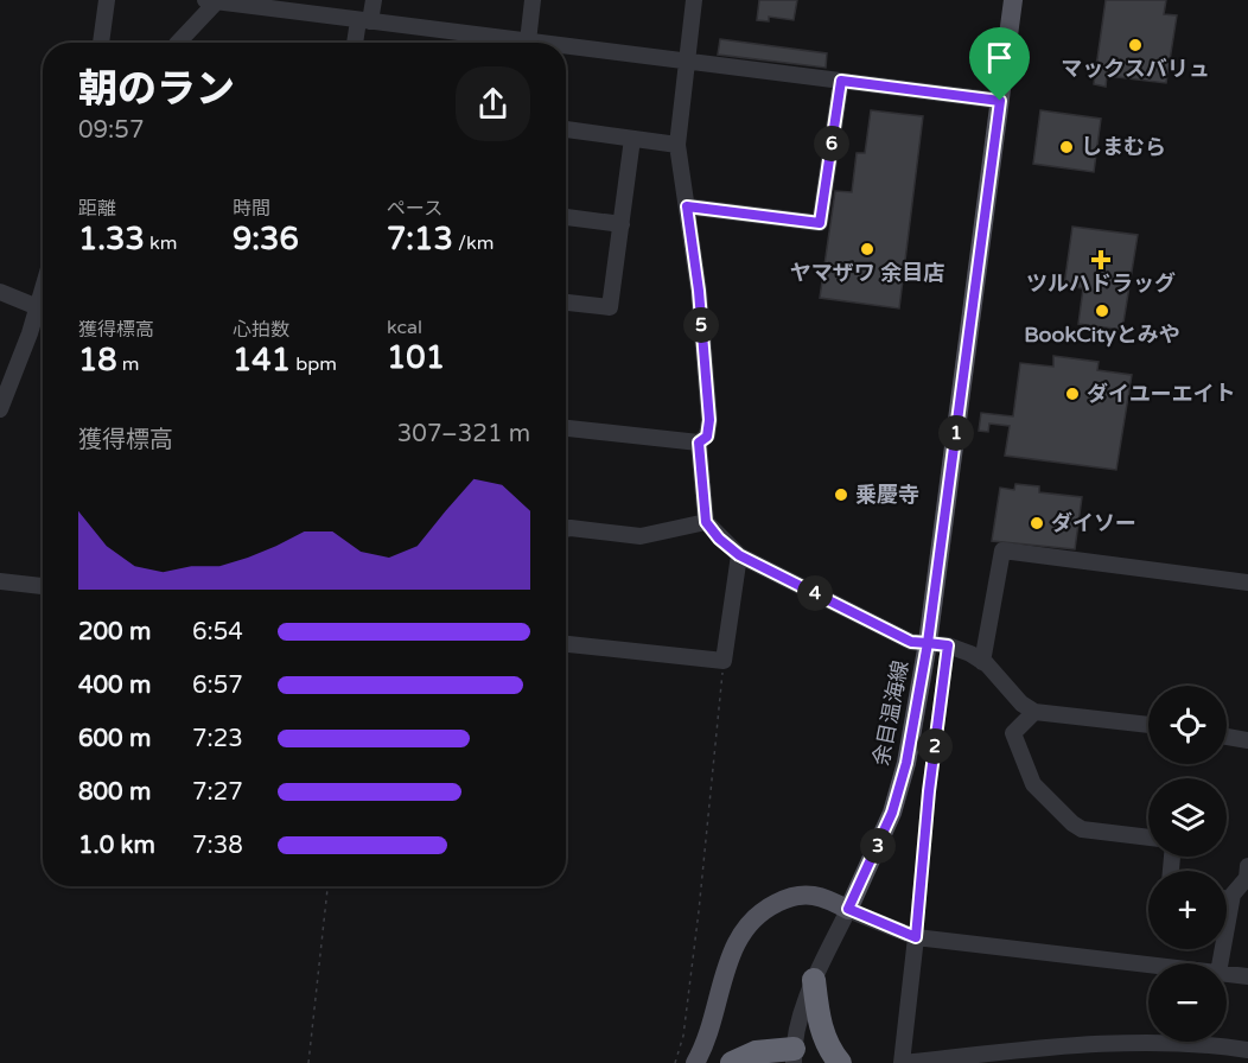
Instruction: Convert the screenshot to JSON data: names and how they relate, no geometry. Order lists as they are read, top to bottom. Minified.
{"streets":{"main road":["余目温海線"]},"places":{"other":["マックスバリュ","しまむら","ヤマザワ 余目店","BookCityとみや","ダイユーエイト","乗慶寺","ダイソー"],"health":["ツルハドラッグ"]},"page":{"heading":["朝のラン","09:57"],"pins":["6","5","1","4","2","3"],"stats":[["距離","1.33 km"],["時間","9:36"],["ペース","7:13 /km"],["獲得標高","18 m"],["心拍数","141 bpm"],["kcal","101"]],"chart":["獲得標高","307–321 m"],"list":[{"name":"200 m","note":"6:54"},{"name":"400 m","note":"6:57"},{"name":"600 m","note":"7:23"},{"name":"800 m","note":"7:27"},{"name":"1.0 km","note":"7:38"}],"map_buttons":["+","−"]}}
